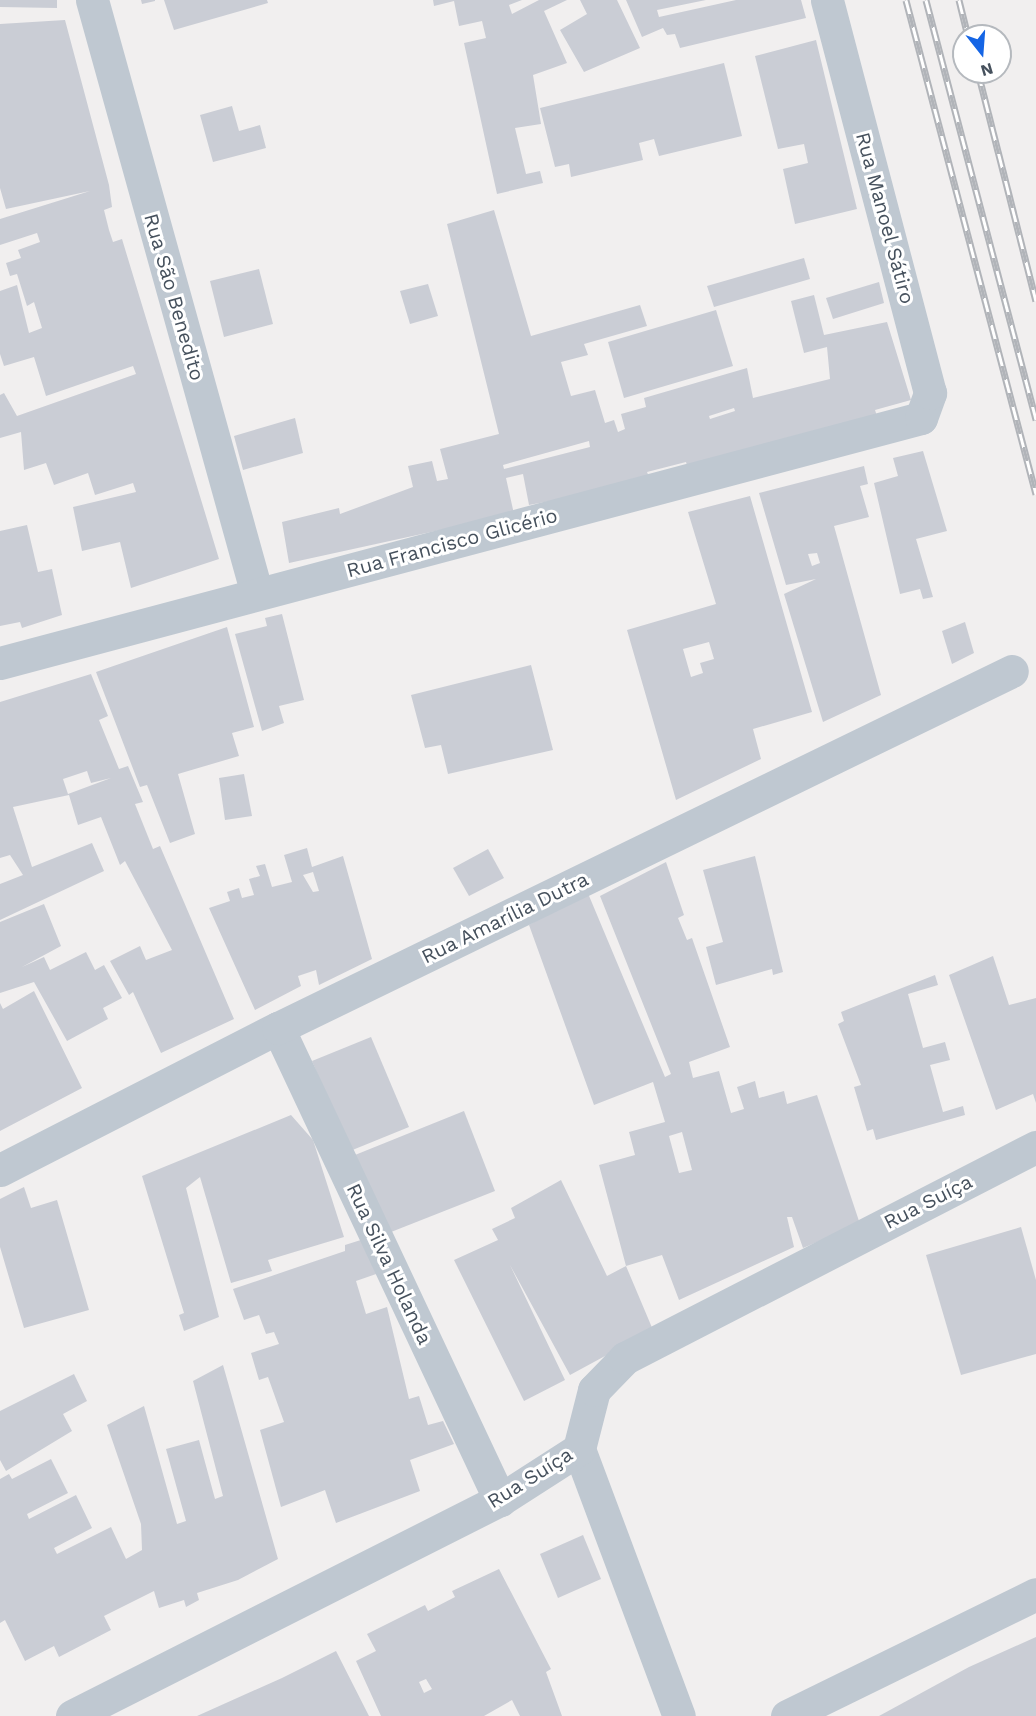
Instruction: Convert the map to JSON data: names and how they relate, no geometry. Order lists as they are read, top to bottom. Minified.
{"streets":{"street":["Rua Manoel Sátiro","Rua São Benedito","Rua Francisco Glicério","Rua Amarília Dutra","Rua Suíça","Rua Silva Holanda"]},"crossings":[["Rua Manoel Sátiro","Rua Francisco Glicério"],["Rua São Benedito","Rua Francisco Glicério"],["Rua Amarília Dutra","Rua Silva Holanda"],["Rua Suíça","Rua Silva Holanda"]],"north":"bottom"}
